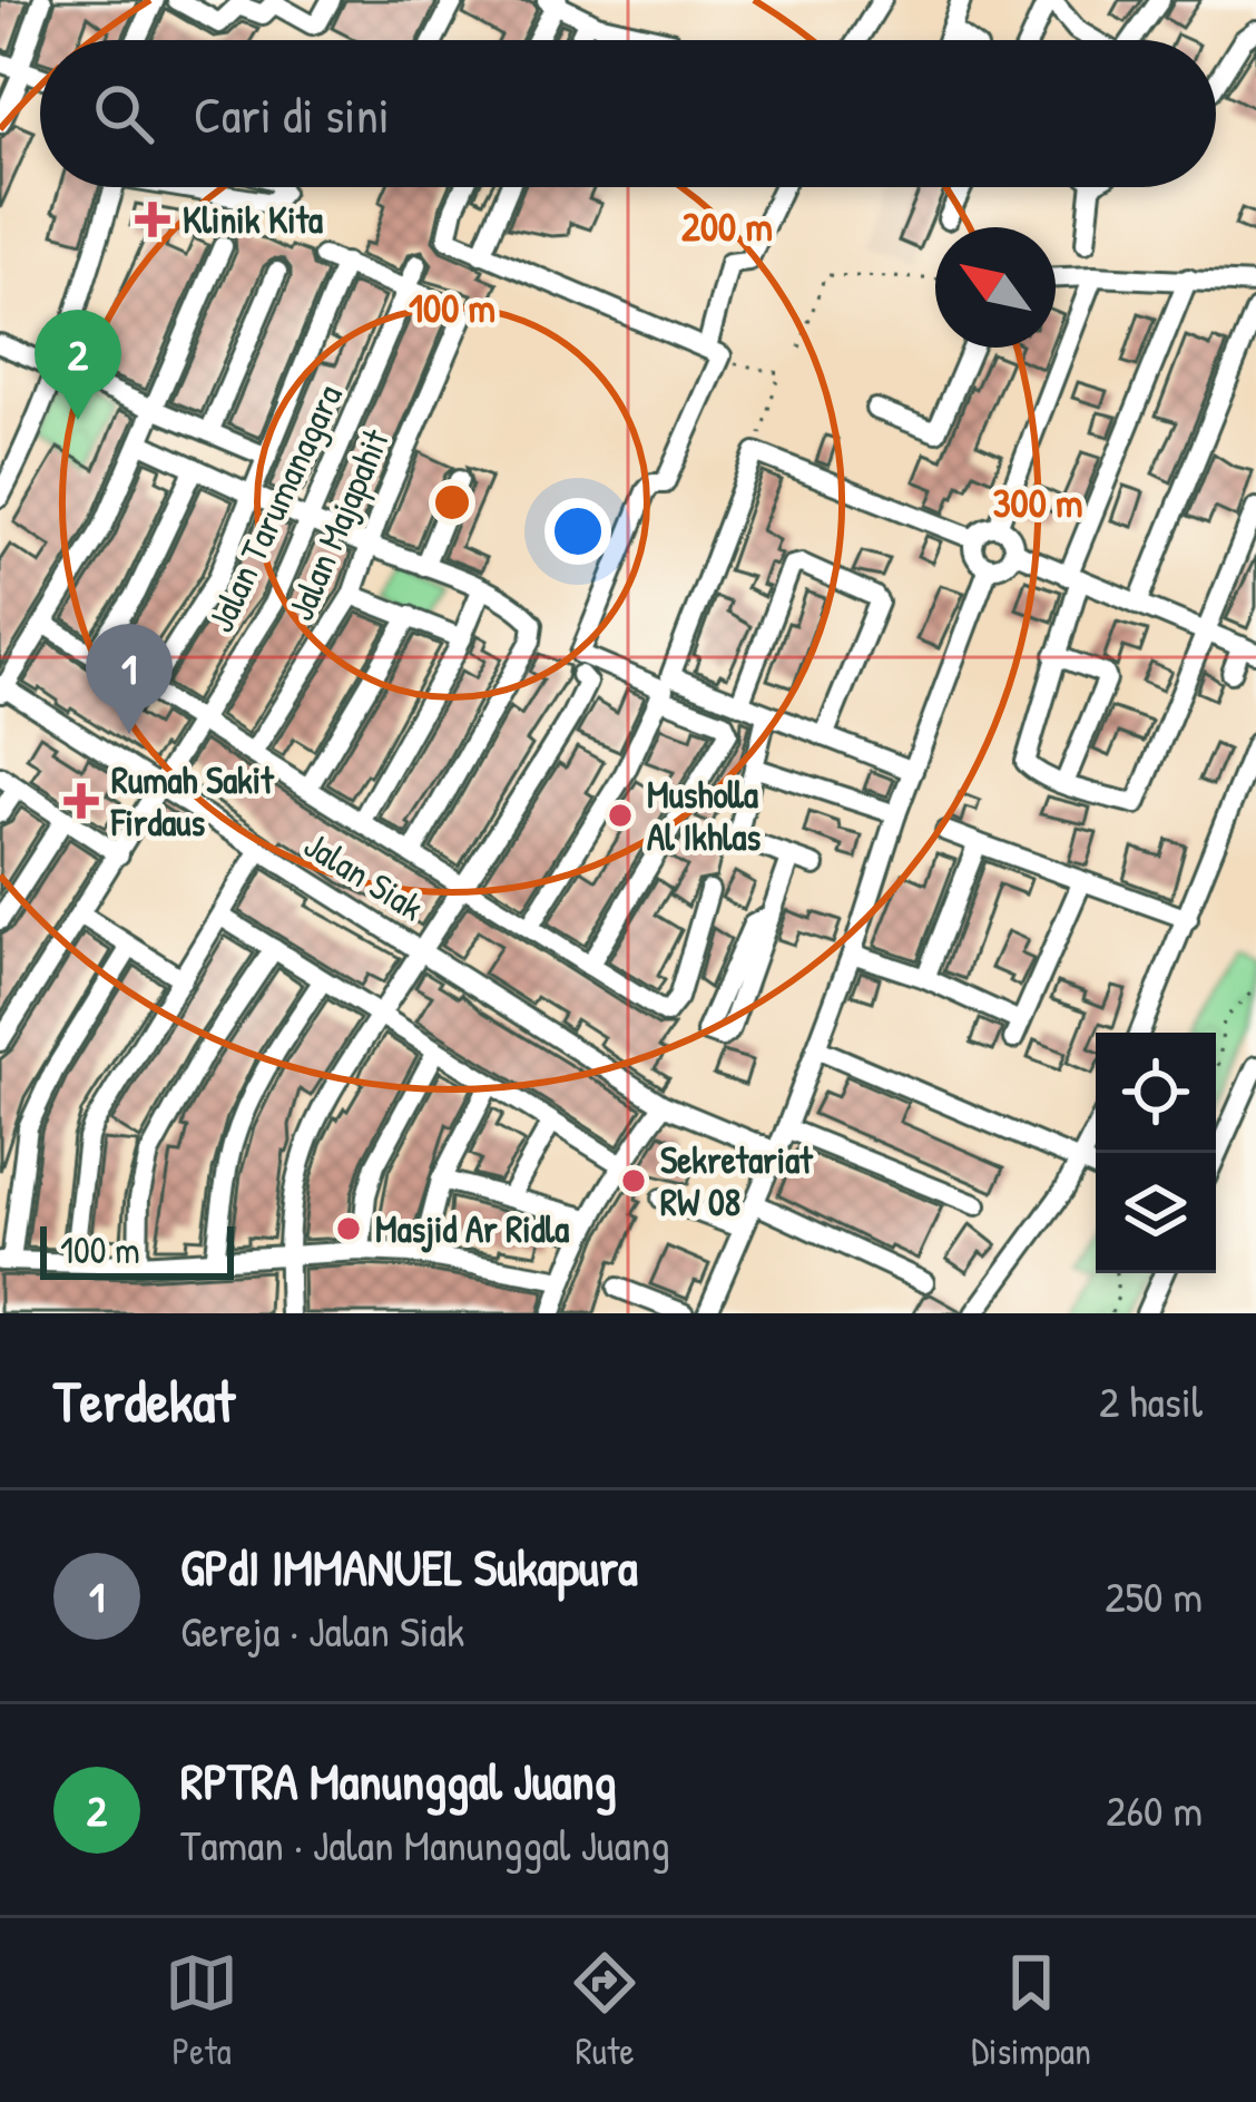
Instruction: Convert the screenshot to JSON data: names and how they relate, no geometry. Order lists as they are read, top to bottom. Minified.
{"streets":{"street":["Jalan Tarumanagara","Jalan Majapahit","Jalan Siak"]},"crossings":[["Jalan Tarumanagara","Jalan Majapahit"],["Jalan Tarumanagara","Jalan Siak"]],"places":{"health":["Klinik Kita","Rumah Sakit Firdaus"],"other":["Musholla Al Ikhlas","Sekretariat RW 08","Masjid Ar Ridla"]},"scale_bar":"100 m","north":"top left","page":{"search":"Cari di sini","pins":["2","1"],"scale":"100 m","heading":["Terdekat","2 hasil"],"list":[{"mark":"1","name":"GPdI IMMANUEL Sukapura","note":"Gereja · Jalan Siak","value":"250 m"},{"mark":"2","name":"RPTRA Manunggal Juang","note":"Taman · Jalan Manunggal Juang","value":"260 m"}],"nav":["Peta","Rute","Disimpan"]},"rings":["200 m","100 m","300 m"]}
